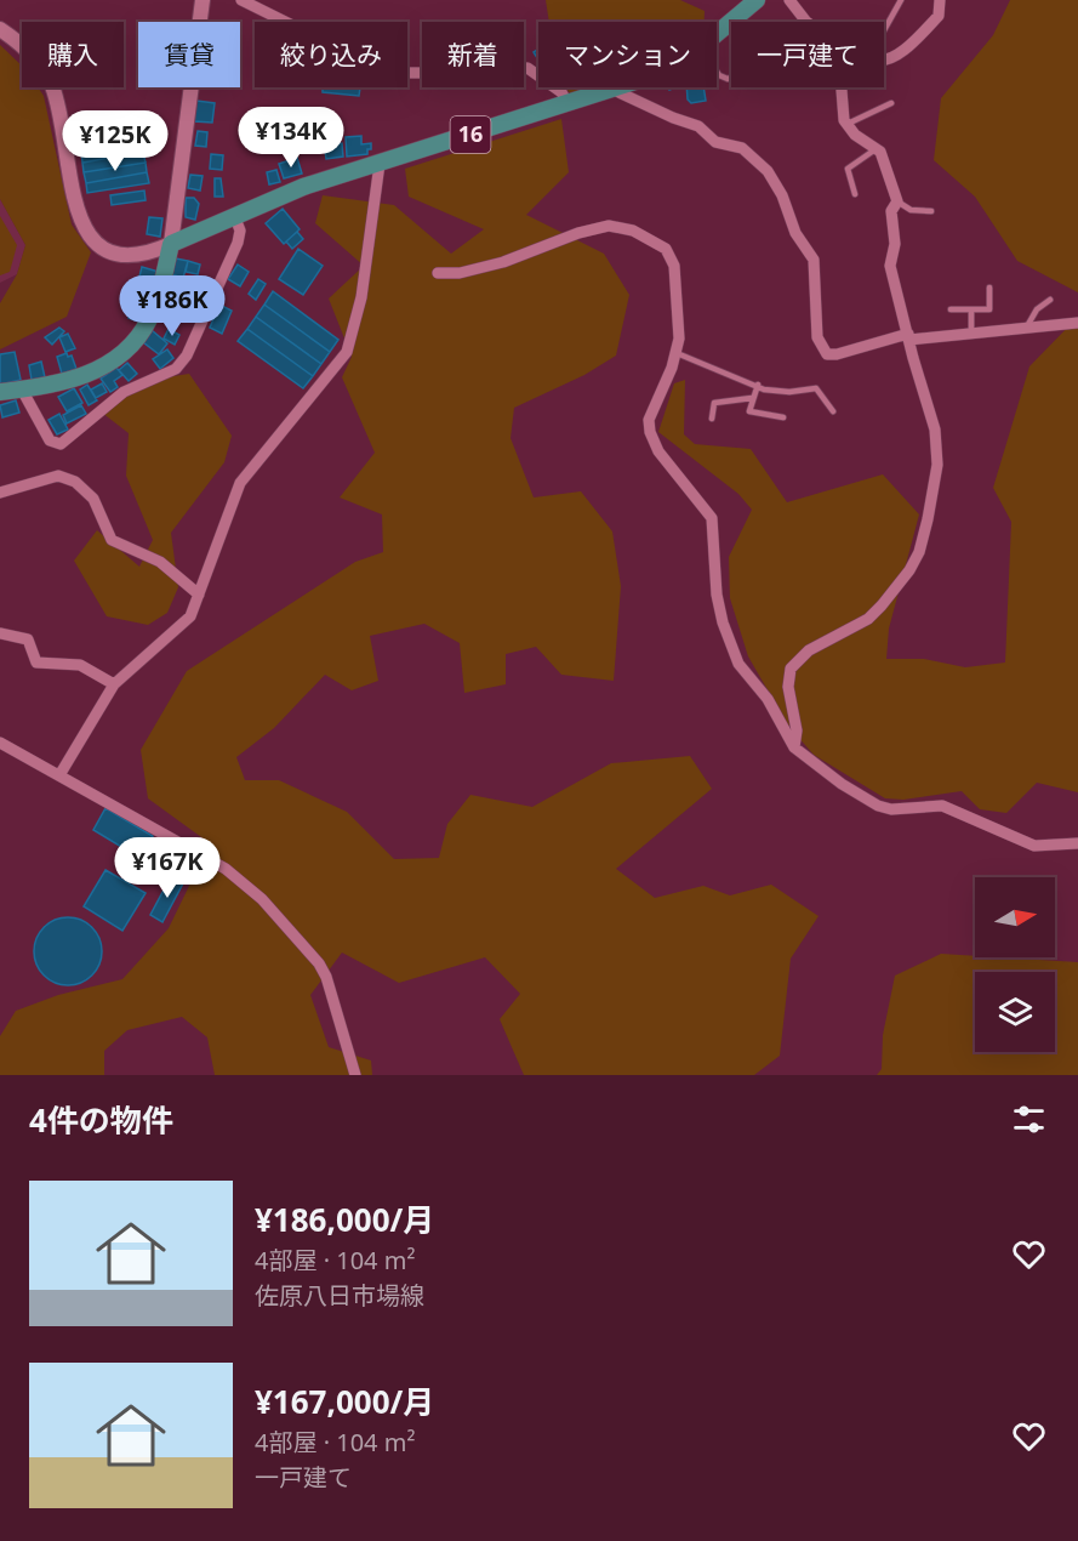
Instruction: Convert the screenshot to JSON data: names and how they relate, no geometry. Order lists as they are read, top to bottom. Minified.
{"streets":{"main road":["16"]},"north":"right","page":{"chip":["購入","賃貸","絞り込み","新着","マンション","一戸建て"],"price":["¥134K","¥125K","¥186K","¥167K"],"heading":"4件の物件","list":[{"name":"¥186,000/月","note":"4部屋 · 104 m² · 佐原八日市場線"},{"name":"¥167,000/月","note":"4部屋 · 104 m² · 一戸建て"}]}}
